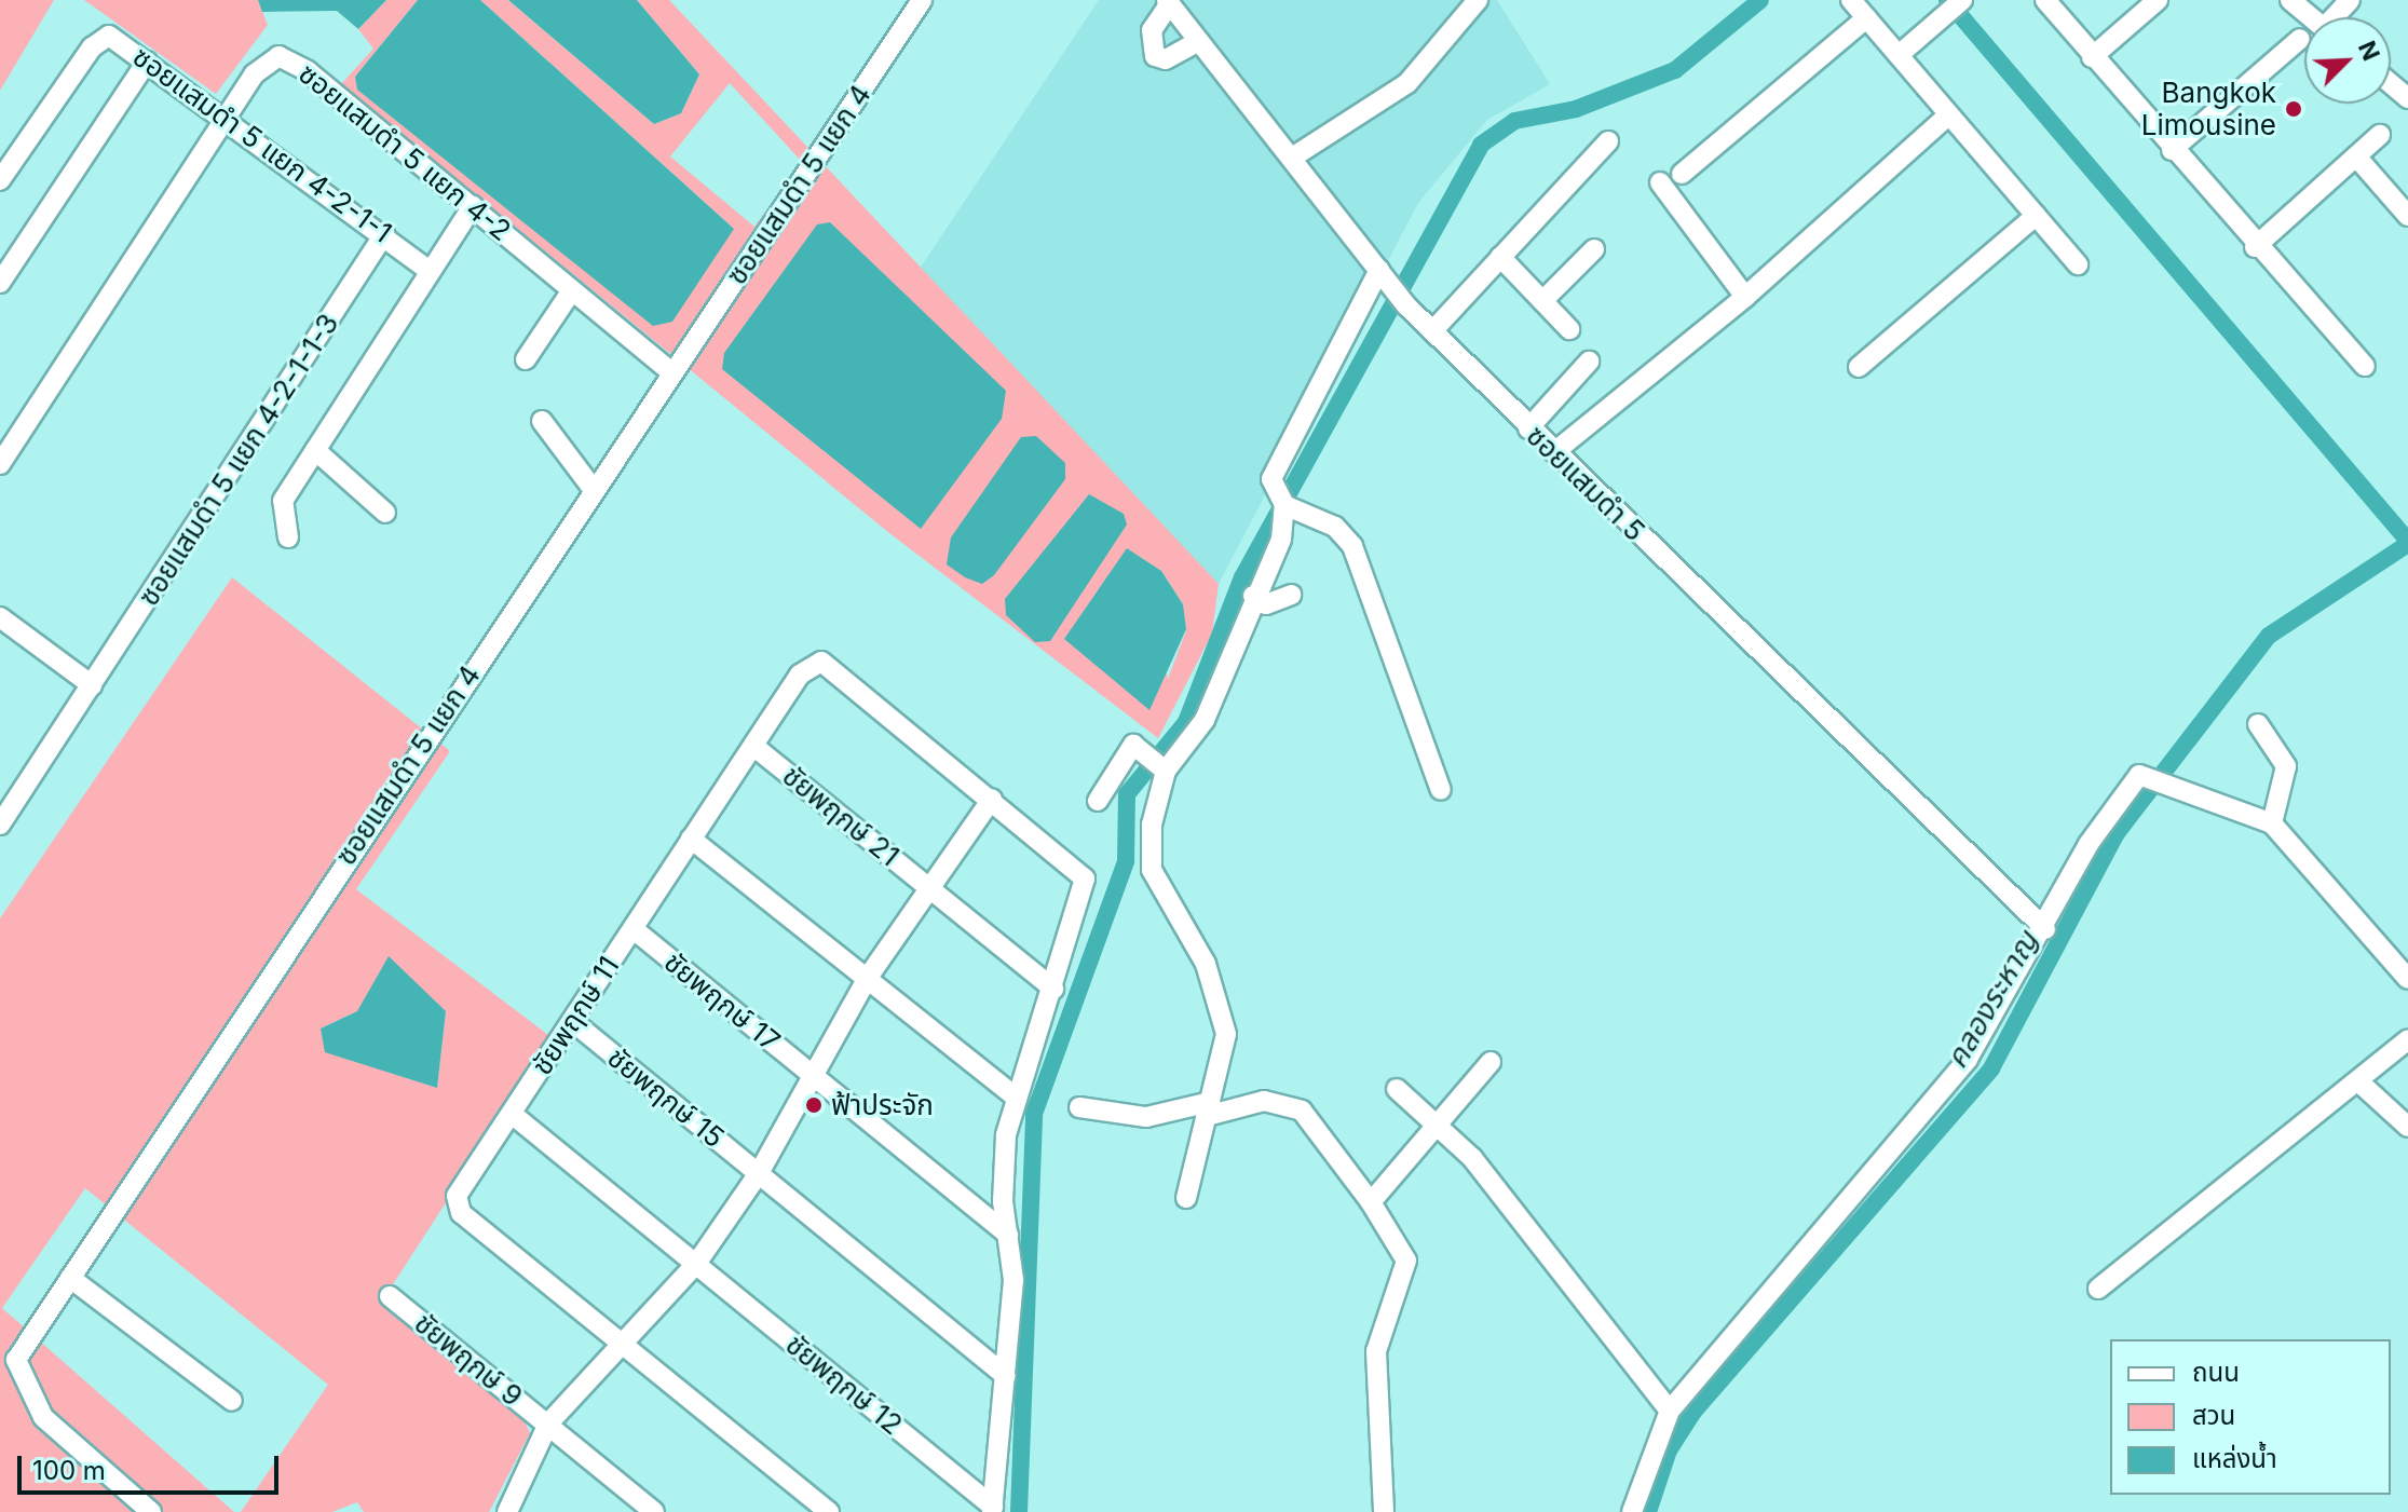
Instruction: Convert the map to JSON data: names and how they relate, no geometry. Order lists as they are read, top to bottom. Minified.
{"streets":{"street":["ซอยแสมดำ 5 แยก 4-2-1-1","ซอยแสมดำ 5 แยก 4-2","ซอยแสมดำ 5 แยก 4","ซอยแสมดำ 5 แยก 4-2-1-1-3","ซอยแสมดำ 5","ชัยพฤกษ์ 21","ชัยพฤกษ์ 17","ชัยพฤกษ์ 11","ชัยพฤกษ์ 15","ชัยพฤกษ์ 9","ชัยพฤกษ์ 12"]},"crossings":[["ซอยแสมดำ 5 แยก 4-2-1-1","ซอยแสมดำ 5 แยก 4-2"],["ซอยแสมดำ 5 แยก 4-2-1-1","ซอยแสมดำ 5 แยก 4-2-1-1-3"],["ซอยแสมดำ 5 แยก 4-2","ซอยแสมดำ 5 แยก 4"],["ชัยพฤกษ์ 21","ชัยพฤกษ์ 11"],["ชัยพฤกษ์ 17","ชัยพฤกษ์ 11"],["ชัยพฤกษ์ 11","ชัยพฤกษ์ 15"],["ชัยพฤกษ์ 11","ชัยพฤกษ์ 12"]],"water":["คลองระหาญ"],"places":["Bangkok Limousine","ฟ้าประจัก"],"legend":["ถนน","สวน","แหล่งน้ำ"],"scale_bar":"100 m","north":"top right"}
